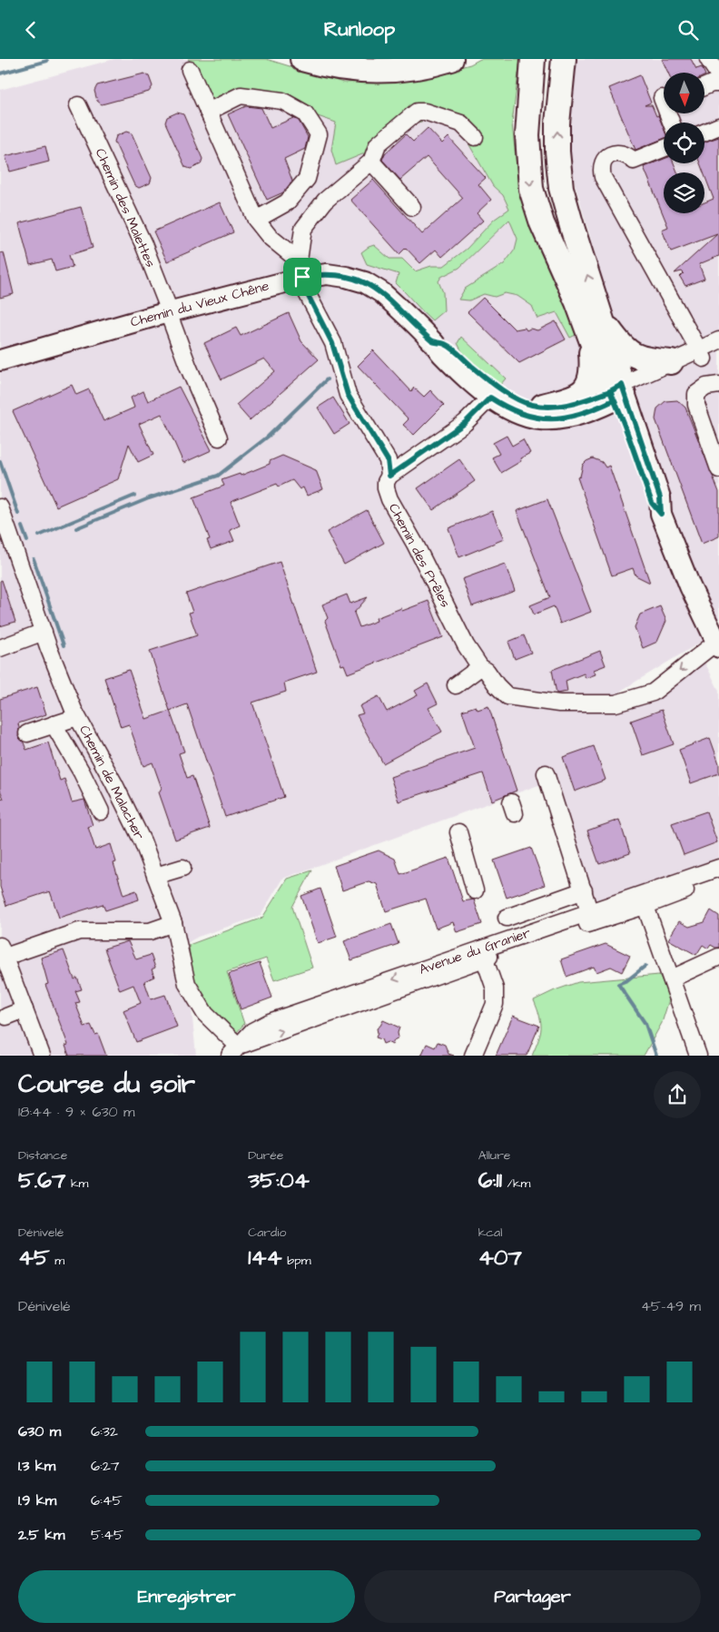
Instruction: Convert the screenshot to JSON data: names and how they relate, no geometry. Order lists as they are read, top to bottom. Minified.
{"streets":{"main road":["Chemin du Vieux Chêne"],"street":["Chemin des Malettes","Chemin des Prêles","Chemin de Malacher","Avenue du Granier"]},"crossings":[["Chemin des Malettes","Chemin du Vieux Chêne"],["Chemin du Vieux Chêne","Chemin des Prêles"],["Chemin de Malacher","Avenue du Granier"]],"north":"bottom","page":{"header":"Runloop","heading":["Course du soir","18:44 · 9 × 630 m"],"stats":[["Distance","5.67 km"],["Durée","35:04"],["Allure","6:11 /km"],["Dénivelé","45 m"],["Cardio","144 bpm"],["kcal","407"]],"chart":["Dénivelé","45–49 m"],"list":[{"name":"630 m","note":"6:32"},{"name":"1.3 km","note":"6:27"},{"name":"1.9 km","note":"6:45"},{"name":"2.5 km","note":"5:45"}],"buttons":["Enregistrer","Partager"]}}
